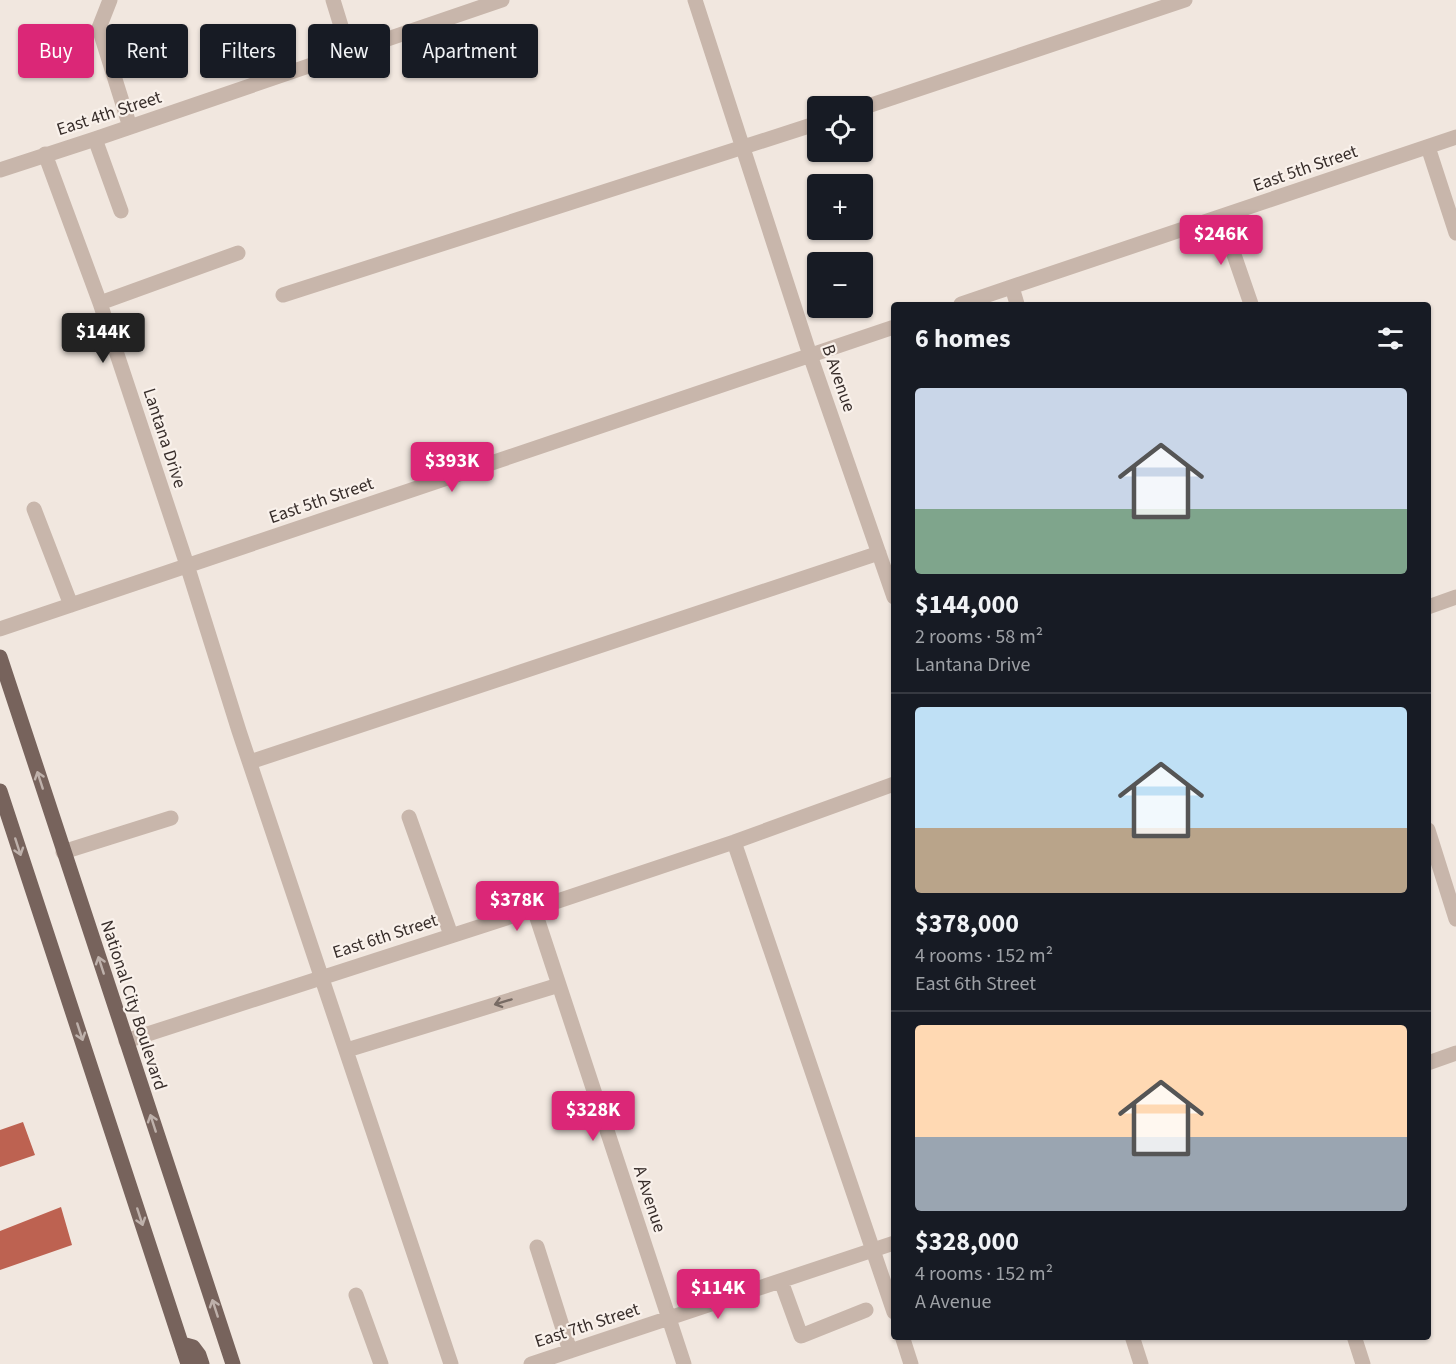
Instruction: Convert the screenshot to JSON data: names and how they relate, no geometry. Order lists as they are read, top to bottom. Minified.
{"streets":{"main road":["National City Boulevard"],"street":["East 4th Street","East 5th Street","B Avenue","Lantana Drive","East 6th Street","A Avenue","East 7th Street"]},"crossings":[["East 4th Street","Lantana Drive"],["East 5th Street","B Avenue"],["East 5th Street","Lantana Drive"],["Lantana Drive","East 6th Street"],["East 6th Street","National City Boulevard"],["East 6th Street","A Avenue"],["A Avenue","East 7th Street"]],"page":{"chip":["Buy","Rent","Filters","New","Apartment"],"map_buttons":["+","−"],"price":["$246K","$144K","$393K","$378K","$328K","$114K"],"heading":"6 homes","list":[{"name":"$144,000","note":"2 rooms · 58 m² · Lantana Drive"},{"name":"$378,000","note":"4 rooms · 152 m² · East 6th Street"},{"name":"$328,000","note":"4 rooms · 152 m² · A Avenue"}]}}
